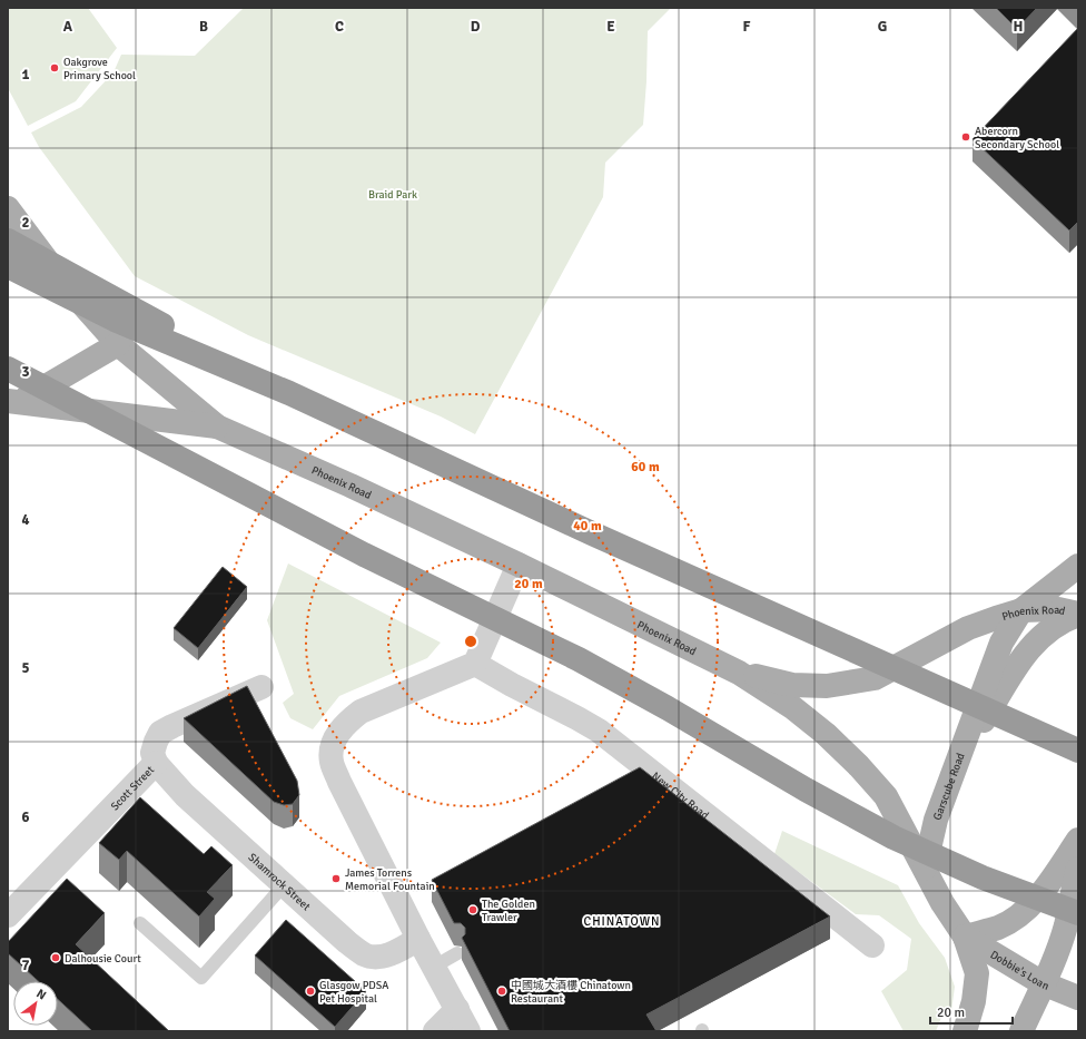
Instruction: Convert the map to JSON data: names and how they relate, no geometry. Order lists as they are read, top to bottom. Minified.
{"streets":{"main road":["Phoenix Road","Garscube Road","Dobbie's Loan"],"street":["Scott Street","New City Road","Shamrock Street"]},"crossings":[["Phoenix Road","Garscube Road"],["Scott Street","Shamrock Street"]],"districts":["CHINATOWN"],"parks":["Braid Park"],"places":["Oakgrove Primary School","Abercorn Secondary School","James Torrens Memorial Fountain","The Golden Trawler","Dalhousie Court","Glasgow PDSA Pet Hospital","中國城大酒樓 Chinatown Restaurant"],"scale_bar":"20 m","north":"top right","grid":{"columns":["A","B","C","D","E","F","G","H"],"rows":["1","2","3","4","5","6","7"]},"rings":["60 m","40 m","20 m"]}
